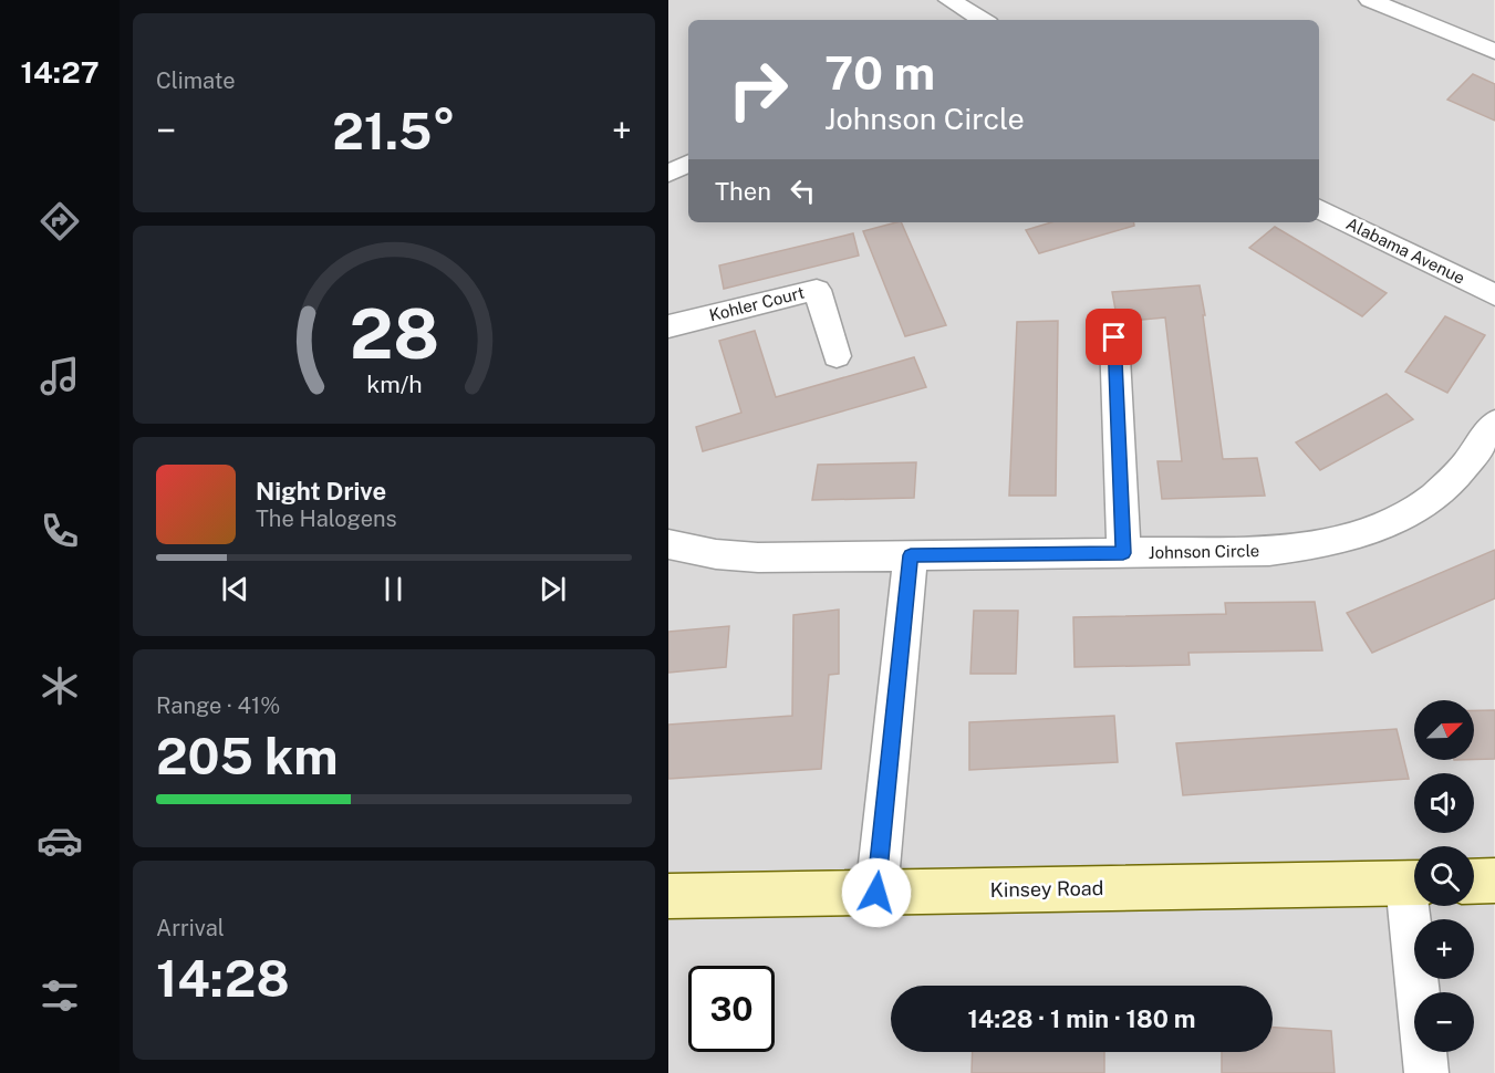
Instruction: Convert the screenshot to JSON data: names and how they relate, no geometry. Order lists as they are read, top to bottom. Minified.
{"streets":{"street":["Alabama Avenue","Kohler Court","Johnson Circle","Kinsey Road"]},"north":"top right","page":{"tabs":"14:27","tile":["Climate",["Range · 41%","205 km"],["Arrival","14:28"]],"turn":["70 m","Johnson Circle"],"heat":["−","21.5°","+"],"then":"Then","song":["Night Drive","The Halogens"],"map_buttons":["+","−"],"limit":"30","trip":"14:28 · 1 min · 180 m","gauge":["28","km/h"]}}
